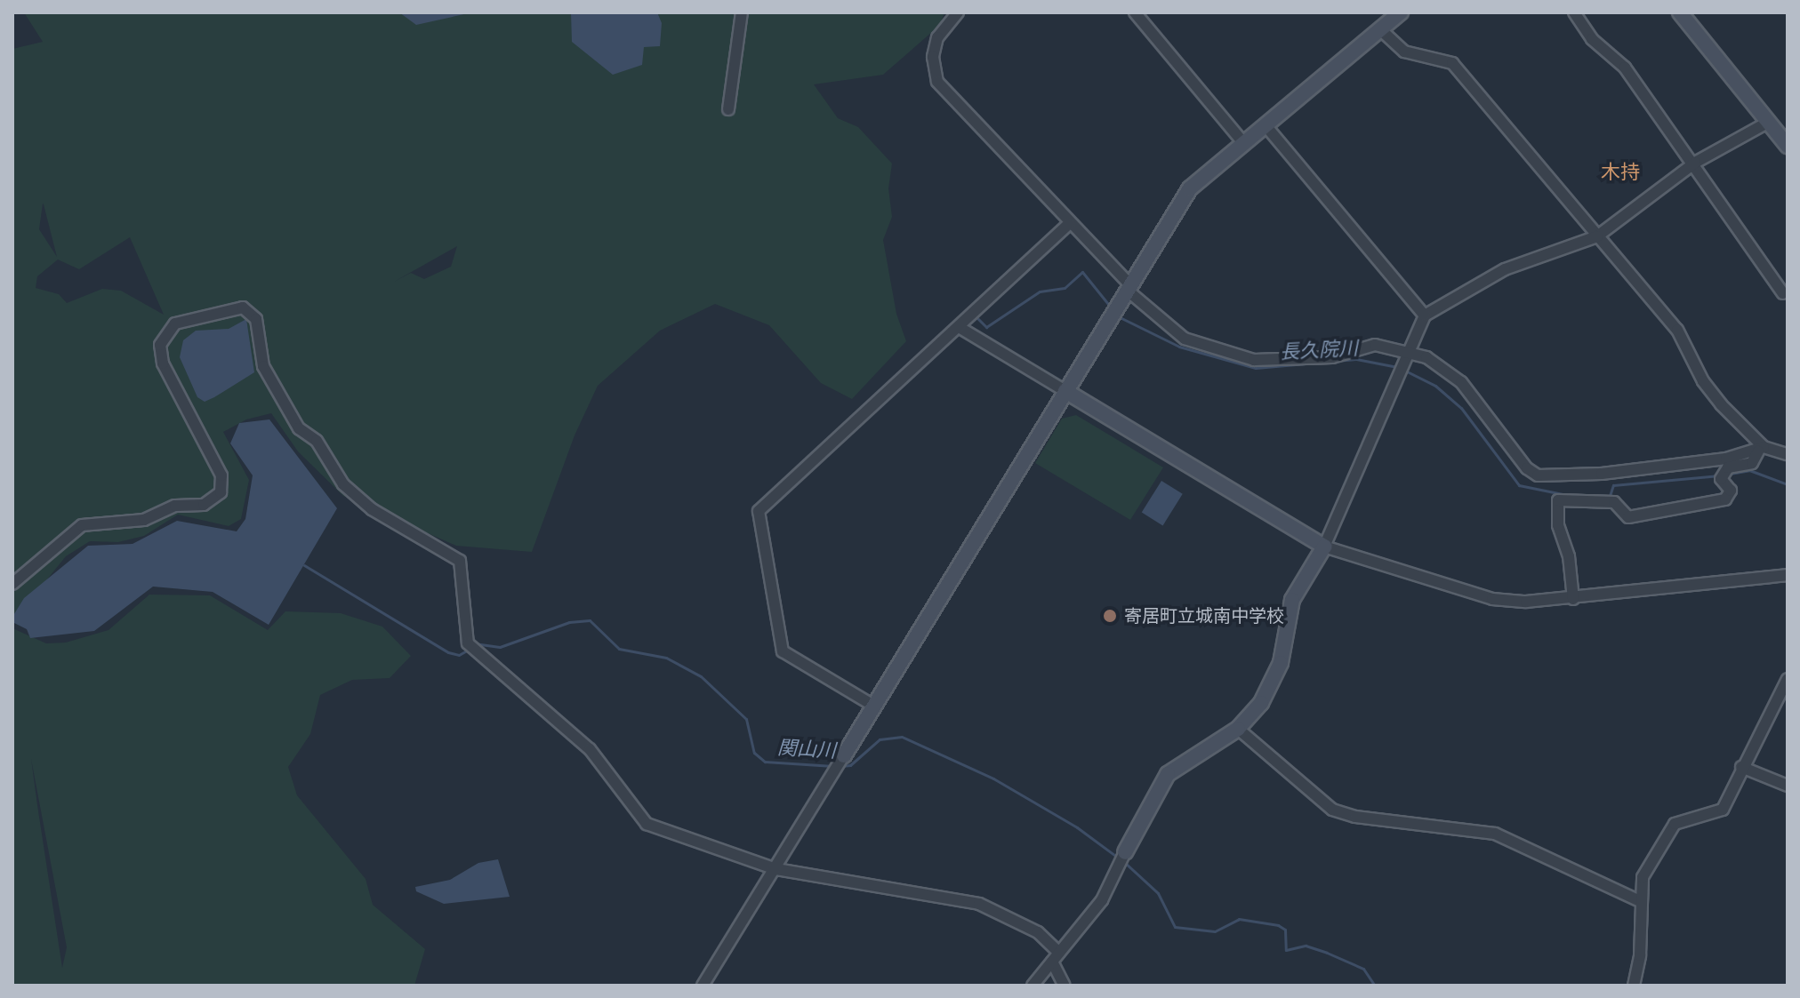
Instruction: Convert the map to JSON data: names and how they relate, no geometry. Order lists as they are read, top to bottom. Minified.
{"districts":["木持"],"water":["長久院川","関山川"],"places":["寄居町立城南中学校"]}
